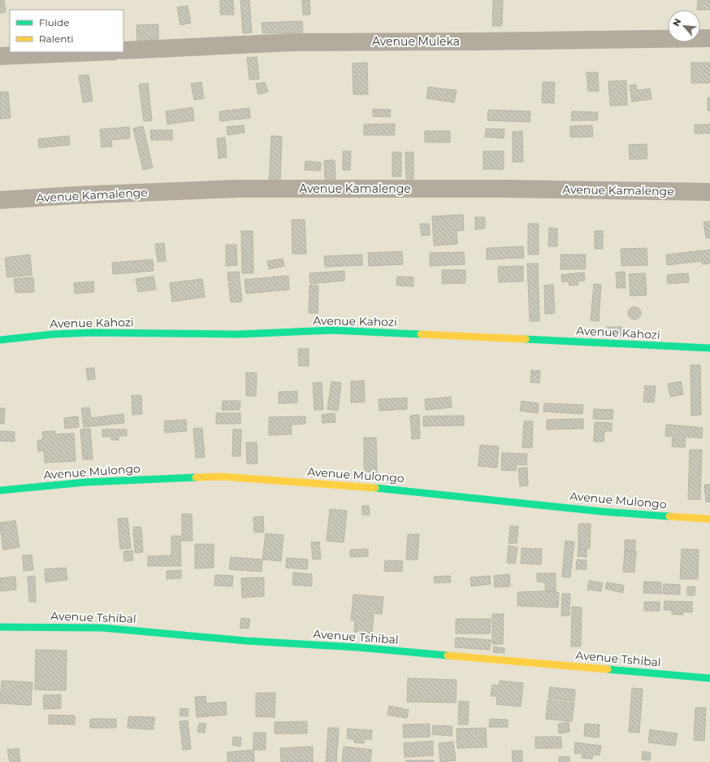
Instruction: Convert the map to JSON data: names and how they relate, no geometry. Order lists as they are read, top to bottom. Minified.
{"streets":{"street":["Avenue Muleka","Avenue Kamalenge","Avenue Kahozi","Avenue Mulongo","Avenue Tshibal"]},"legend":["Fluide","Ralenti"],"north":"top left"}
